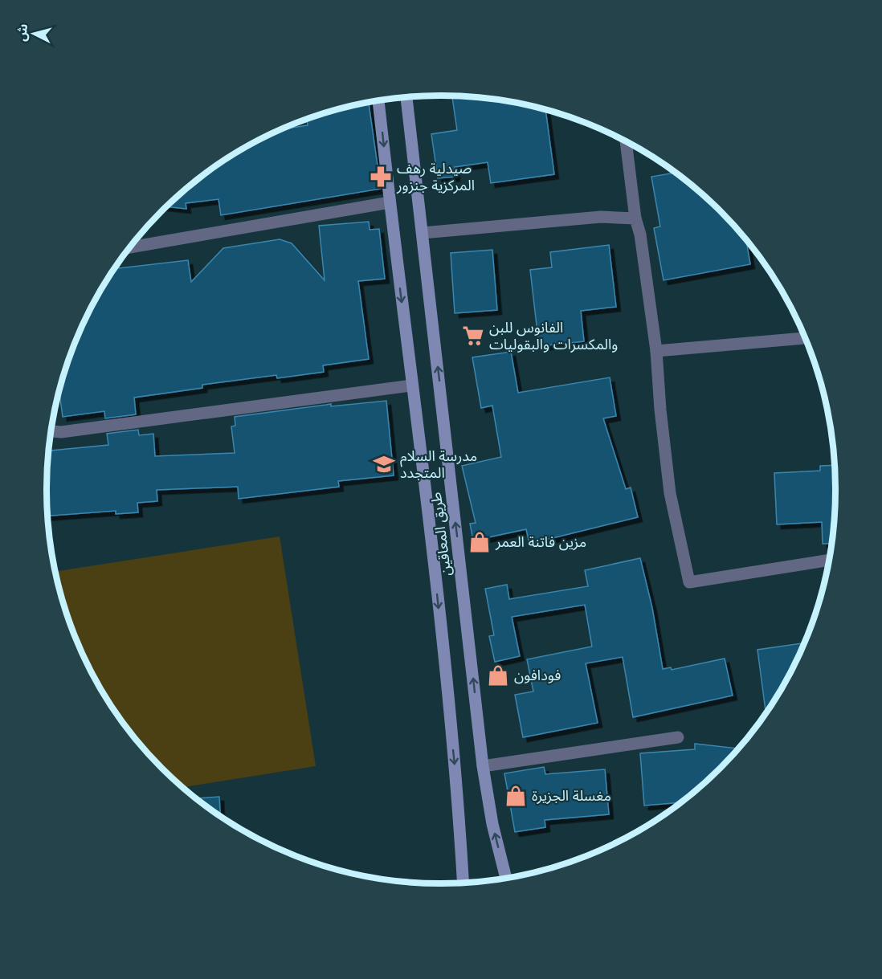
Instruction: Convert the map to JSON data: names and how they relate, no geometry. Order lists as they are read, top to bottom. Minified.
{"streets":{"street":["طريق المعاقين"]},"places":{"pharmacy":["صيدلية رهف المركزية جنزور"],"supermarket":["الفانوس للبن والمكسرات والبقوليات"],"school or university":["مدرسة السلام المتجدد"],"shop":["مزين فاتنة العمر","فودافون","مغسلة الجزيرة"]},"north":"left"}
